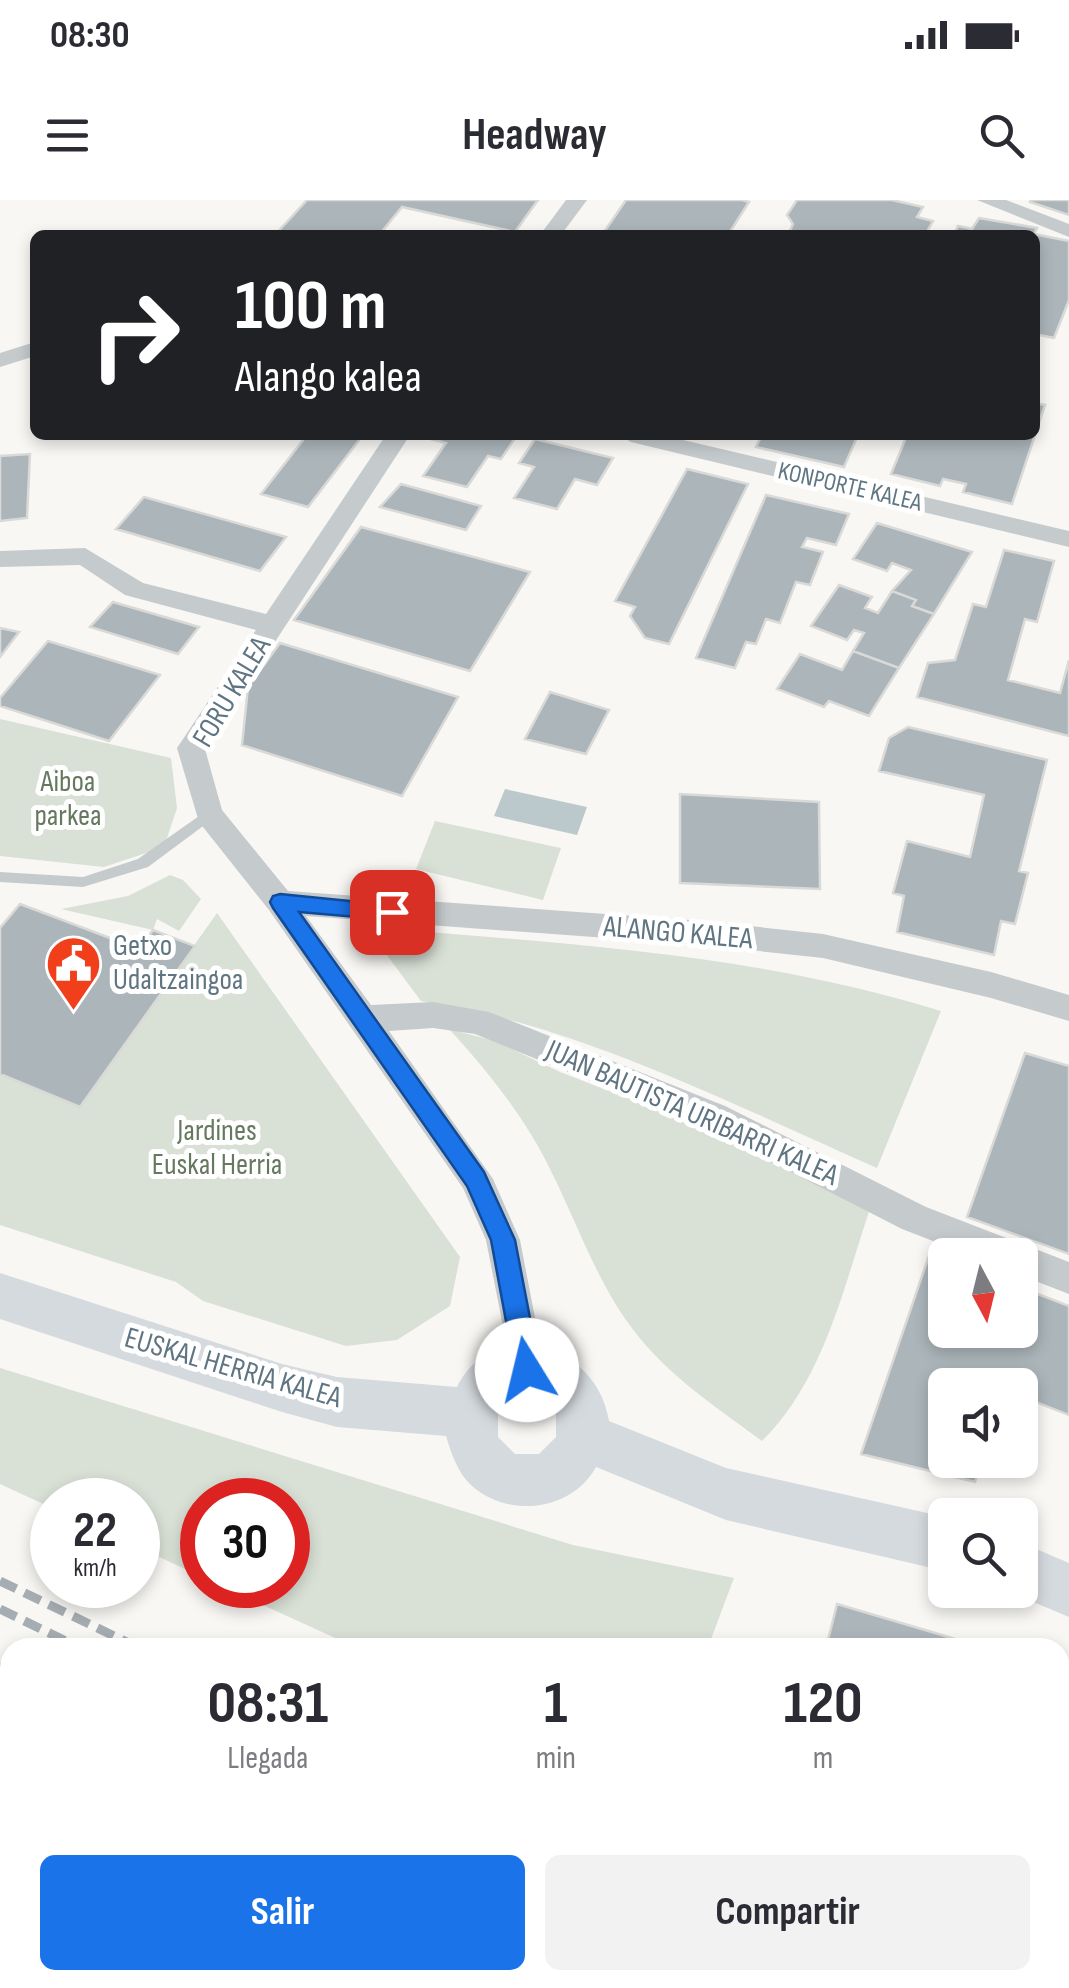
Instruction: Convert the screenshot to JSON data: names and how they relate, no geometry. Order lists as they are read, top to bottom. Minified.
{"streets":{"street":["KONPORTE KALEA","FORU KALEA","ALANGO KALEA","JUAN BAUTISTA URIBARRI KALEA","EUSKAL HERRIA KALEA"]},"crossings":[["FORU KALEA","ALANGO KALEA"],["FORU KALEA","JUAN BAUTISTA URIBARRI KALEA"],["FORU KALEA","EUSKAL HERRIA KALEA"]],"parks":["Aiboa parkea","Jardines Euskal Herria"],"places":{"public building":["Getxo Udaltzaingoa"]},"north":"bottom","page":{"status":"08:30","header":"Headway","turn":["100 m","Alango kalea"],"speed":"22 km/h","limit":"30","eta":["08:31","Llegada","1","min","120","m"],"buttons":["Salir","Compartir"]}}
